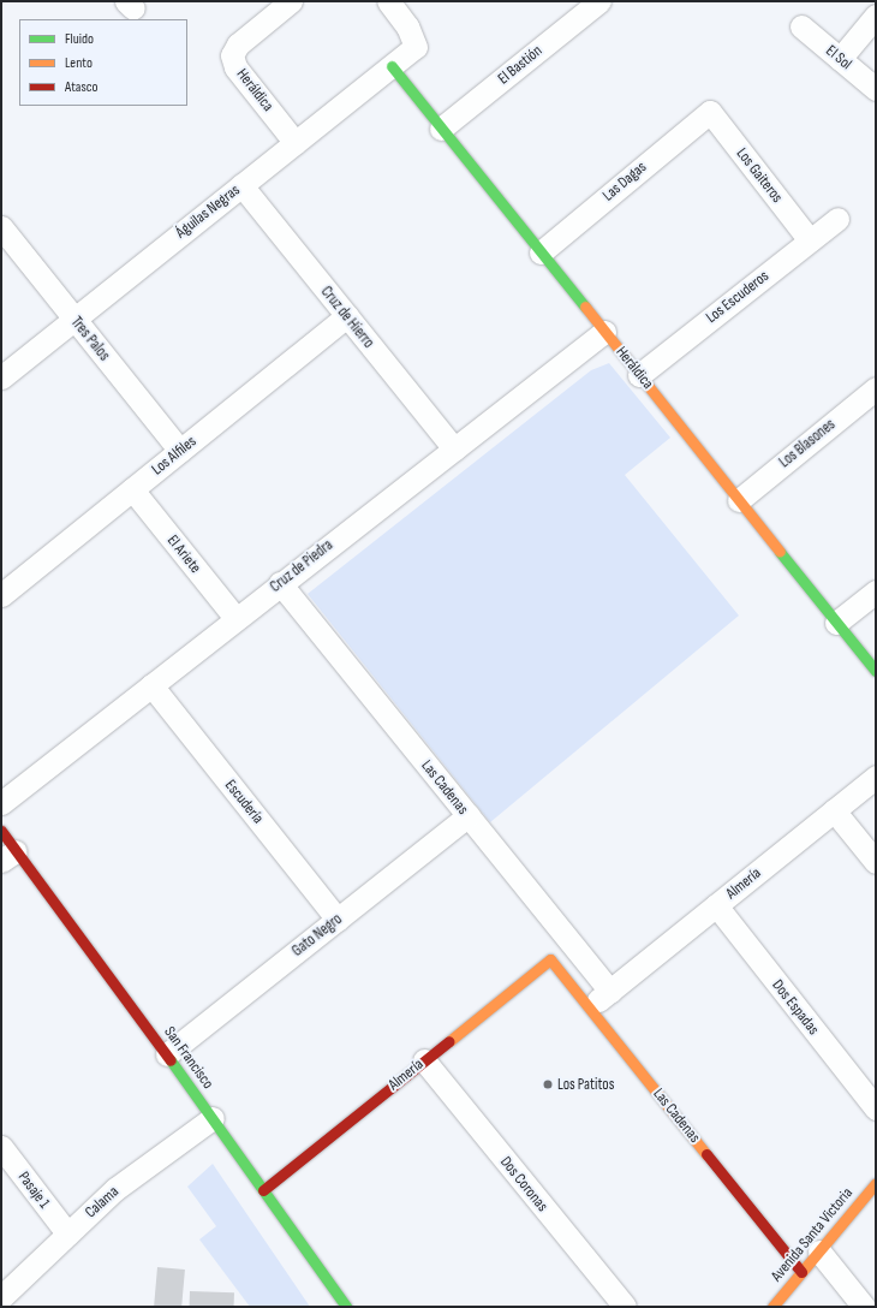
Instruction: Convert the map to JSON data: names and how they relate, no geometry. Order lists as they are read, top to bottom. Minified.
{"streets":{"street":["El Sol","El Bastión","Heráldica","Los Gaiteros","Las Dagas","Águilas Negras","Los Escuderos","Cruz de Hierro","Tres Palos","Los Blasones","Los Alfiles","El Ariete","Cruz de Piedra","Las Cadenas","Escudería","Almería","Gato Negro","Dos Espadas","San Francisco","Dos Coronas","Pasaje 1","Calama","Avenida Santa Victoria"]},"crossings":[["El Bastión","Heráldica"],["Heráldica","Las Dagas"],["Heráldica","Águilas Negras"],["Heráldica","Los Escuderos"],["Heráldica","Los Blasones"],["Heráldica","Cruz de Piedra"],["Los Gaiteros","Las Dagas"],["Los Gaiteros","Los Escuderos"],["Águilas Negras","Cruz de Hierro"],["Águilas Negras","Tres Palos"],["Cruz de Hierro","Los Alfiles"],["Cruz de Hierro","Cruz de Piedra"],["Tres Palos","Los Alfiles"],["Los Alfiles","El Ariete"],["El Ariete","Cruz de Piedra"],["Cruz de Piedra","Las Cadenas"],["Cruz de Piedra","Escudería"],["Las Cadenas","Almería"],["Las Cadenas","Gato Negro"],["Las Cadenas","Avenida Santa Victoria"],["Escudería","Gato Negro"],["Almería","Dos Espadas"],["Almería","San Francisco"],["Almería","Dos Coronas"],["Gato Negro","San Francisco"],["San Francisco","Calama"],["Pasaje 1","Calama"]],"places":["Los Patitos"],"legend":["Fluido","Lento","Atasco"]}
